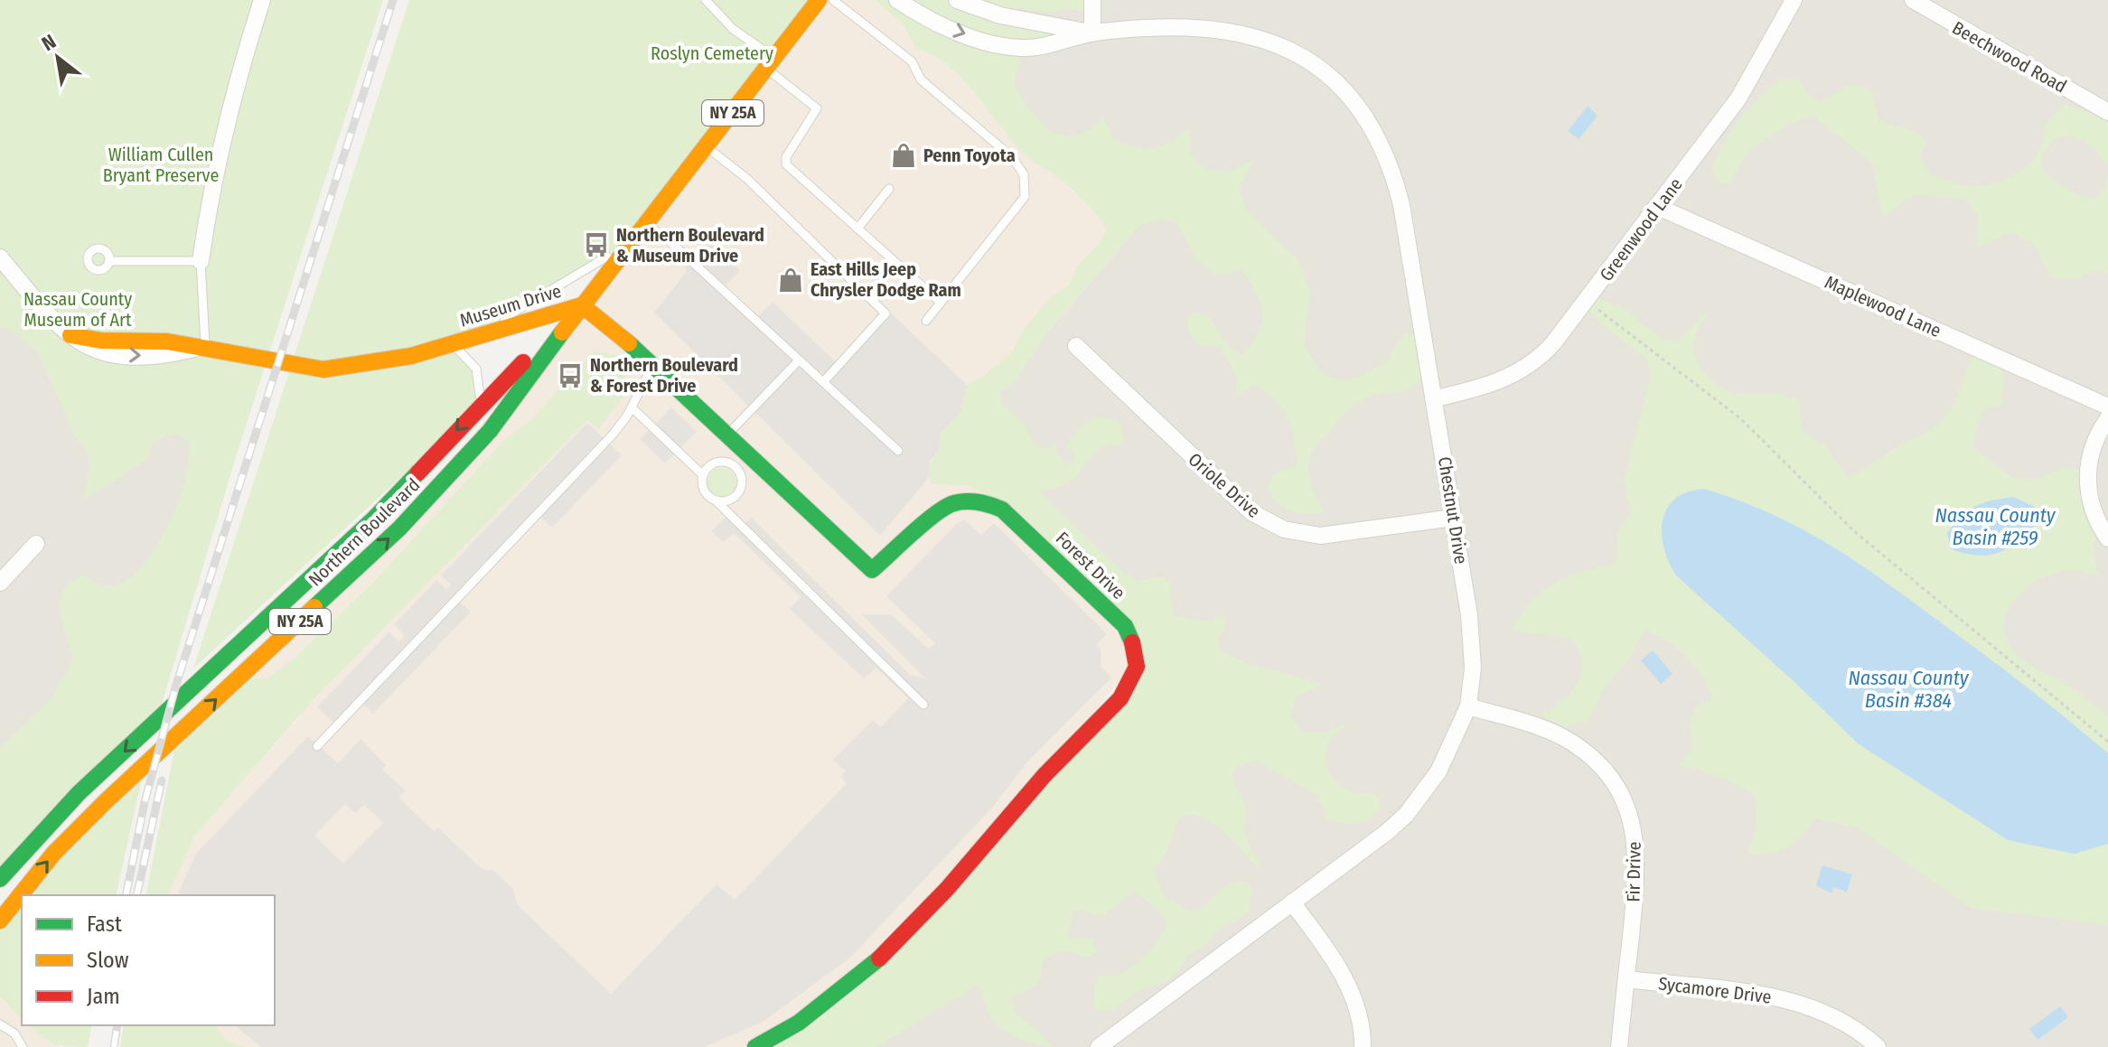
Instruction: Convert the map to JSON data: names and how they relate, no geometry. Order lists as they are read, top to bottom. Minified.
{"streets":{"main road":["NY 25A","Museum Drive","Northern Boulevard","Forest Drive"],"street":["Beechwood Road","Greenwood Lane","Maplewood Lane","Oriole Drive","Chestnut Drive","Fir Drive","Sycamore Drive"]},"crossings":[["Greenwood Lane","Maplewood Lane"],["Greenwood Lane","Chestnut Drive"],["Museum Drive","Northern Boulevard"],["Museum Drive","Forest Drive"],["Oriole Drive","Chestnut Drive"],["Chestnut Drive","Fir Drive"],["Northern Boulevard","Forest Drive"],["Fir Drive","Sycamore Drive"]],"water":["Nassau County Basin #259","Nassau County Basin #384"],"parks":["Roslyn Cemetery","William Cullen Bryant Preserve","Nassau County Museum of Art"],"places":{"shop":["Penn Toyota","East Hills Jeep Chrysler Dodge Ram"],"bus stop":["Northern Boulevard & Museum Drive","Northern Boulevard & Forest Drive"]},"legend":["Fast","Slow","Jam"],"north":"top left"}
